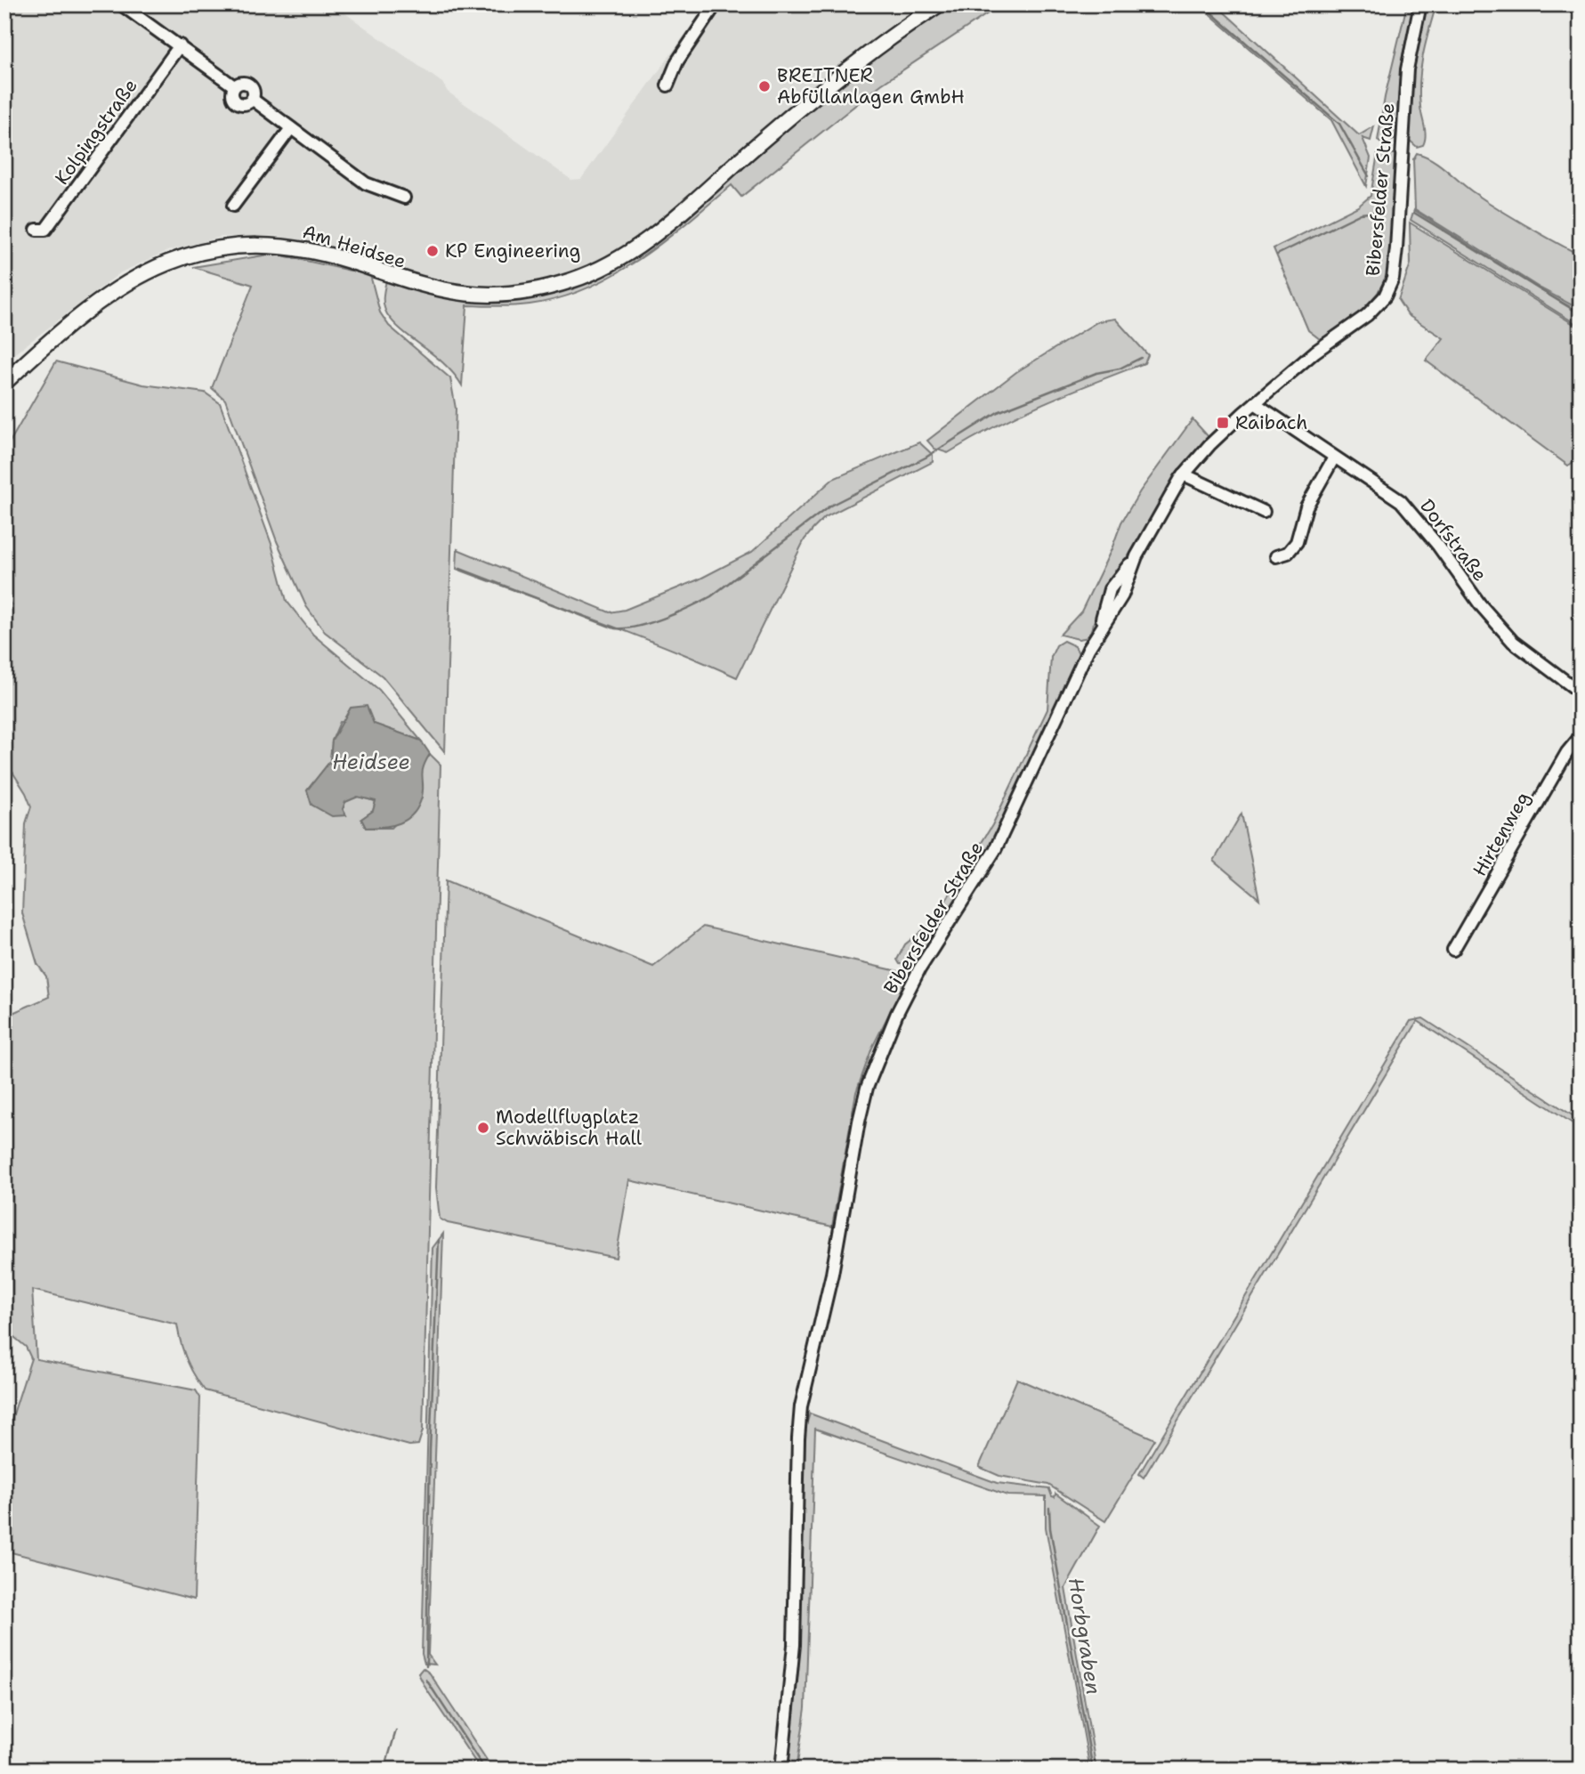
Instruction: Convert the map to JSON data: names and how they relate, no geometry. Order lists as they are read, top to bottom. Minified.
{"streets":{"main road":["Am Heidsee"],"street":["Kolpingstraße","Bibersfelder Straße","Dorfstraße","Hirtenweg"]},"crossings":[["Bibersfelder Straße","Dorfstraße"]],"water":["Heidsee","Horbgraben"],"places":{"other":["BREITNER Abfüllanlagen GmbH","KP Engineering","Modellflugplatz Schwäbisch Hall"],"transit":["Raibach"]}}
